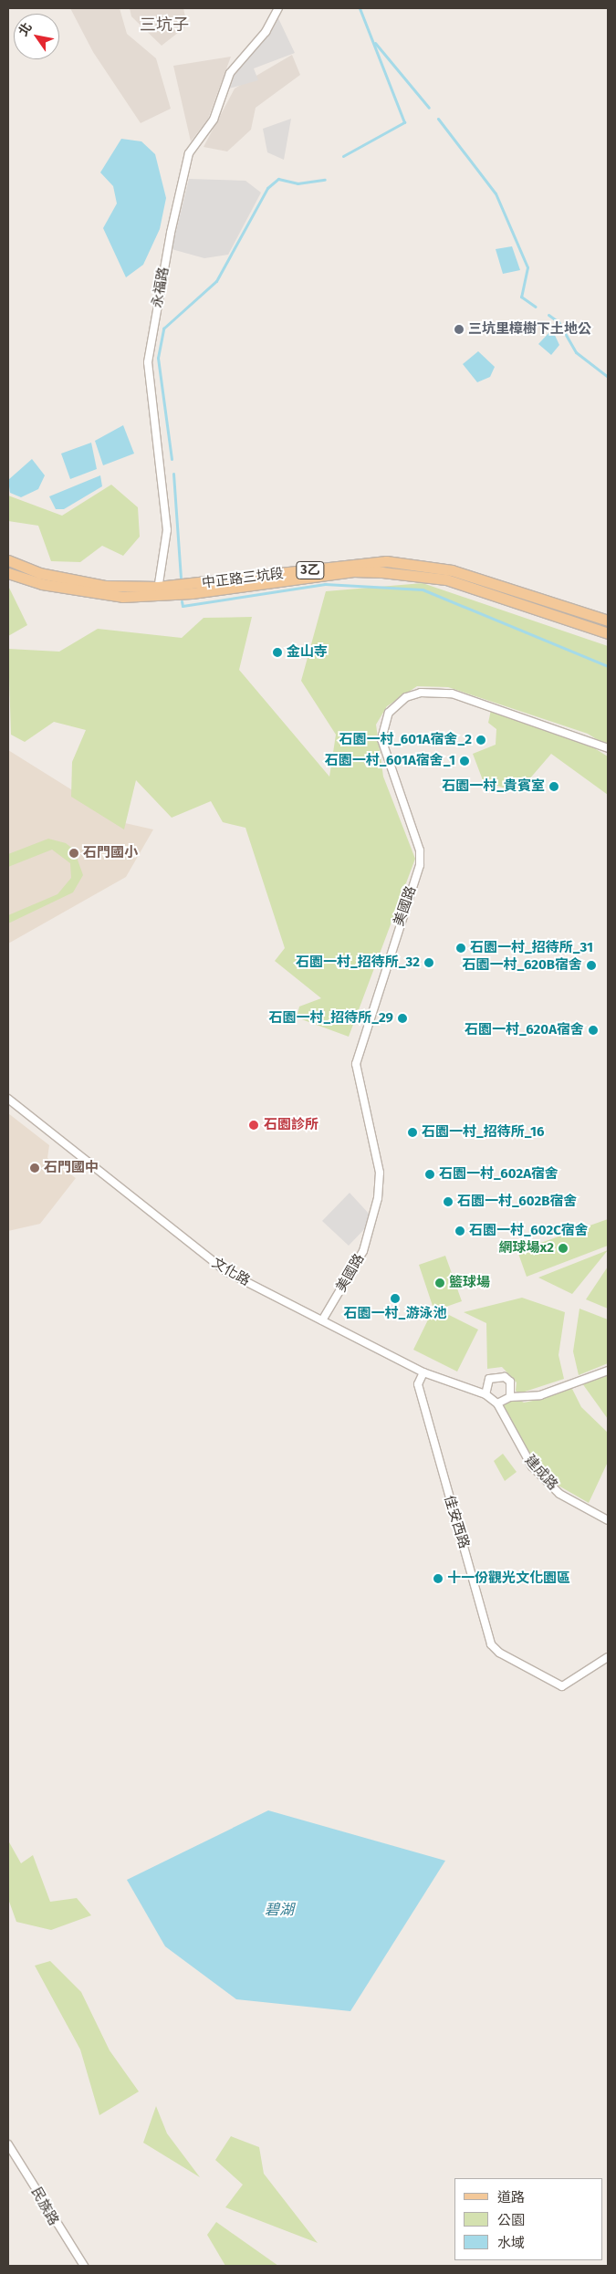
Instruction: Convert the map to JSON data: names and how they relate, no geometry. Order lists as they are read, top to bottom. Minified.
{"streets":{"main road":["3乙","中正路三坑段"],"street":["永福路","美國路","文化路","建成路","佳安西路","民族路"]},"crossings":[["永福路","中正路三坑段"],["美國路","文化路"],["文化路","建成路"],["文化路","佳安西路"]],"districts":["三坑子"],"water":["碧湖"],"places":["三坑里樟樹下土地公","金山寺","石園一村_601A宿舍_2","石園一村_601A宿舍_1","石園一村_貴賓室","石門國小","石園一村_招待所_31","石園一村_招待所_32","石園一村_620B宿舍","石園一村_招待所_29","石園一村_620A宿舍","石園診所","石園一村_招待所_16","石門國中","石園一村_602A宿舍","石園一村_602B宿舍","石園一村_602C宿舍","網球場x2","籃球場","石園一村_游泳池","十一份觀光文化園區"],"legend":["道路","公園","水域"],"north":"top left"}
